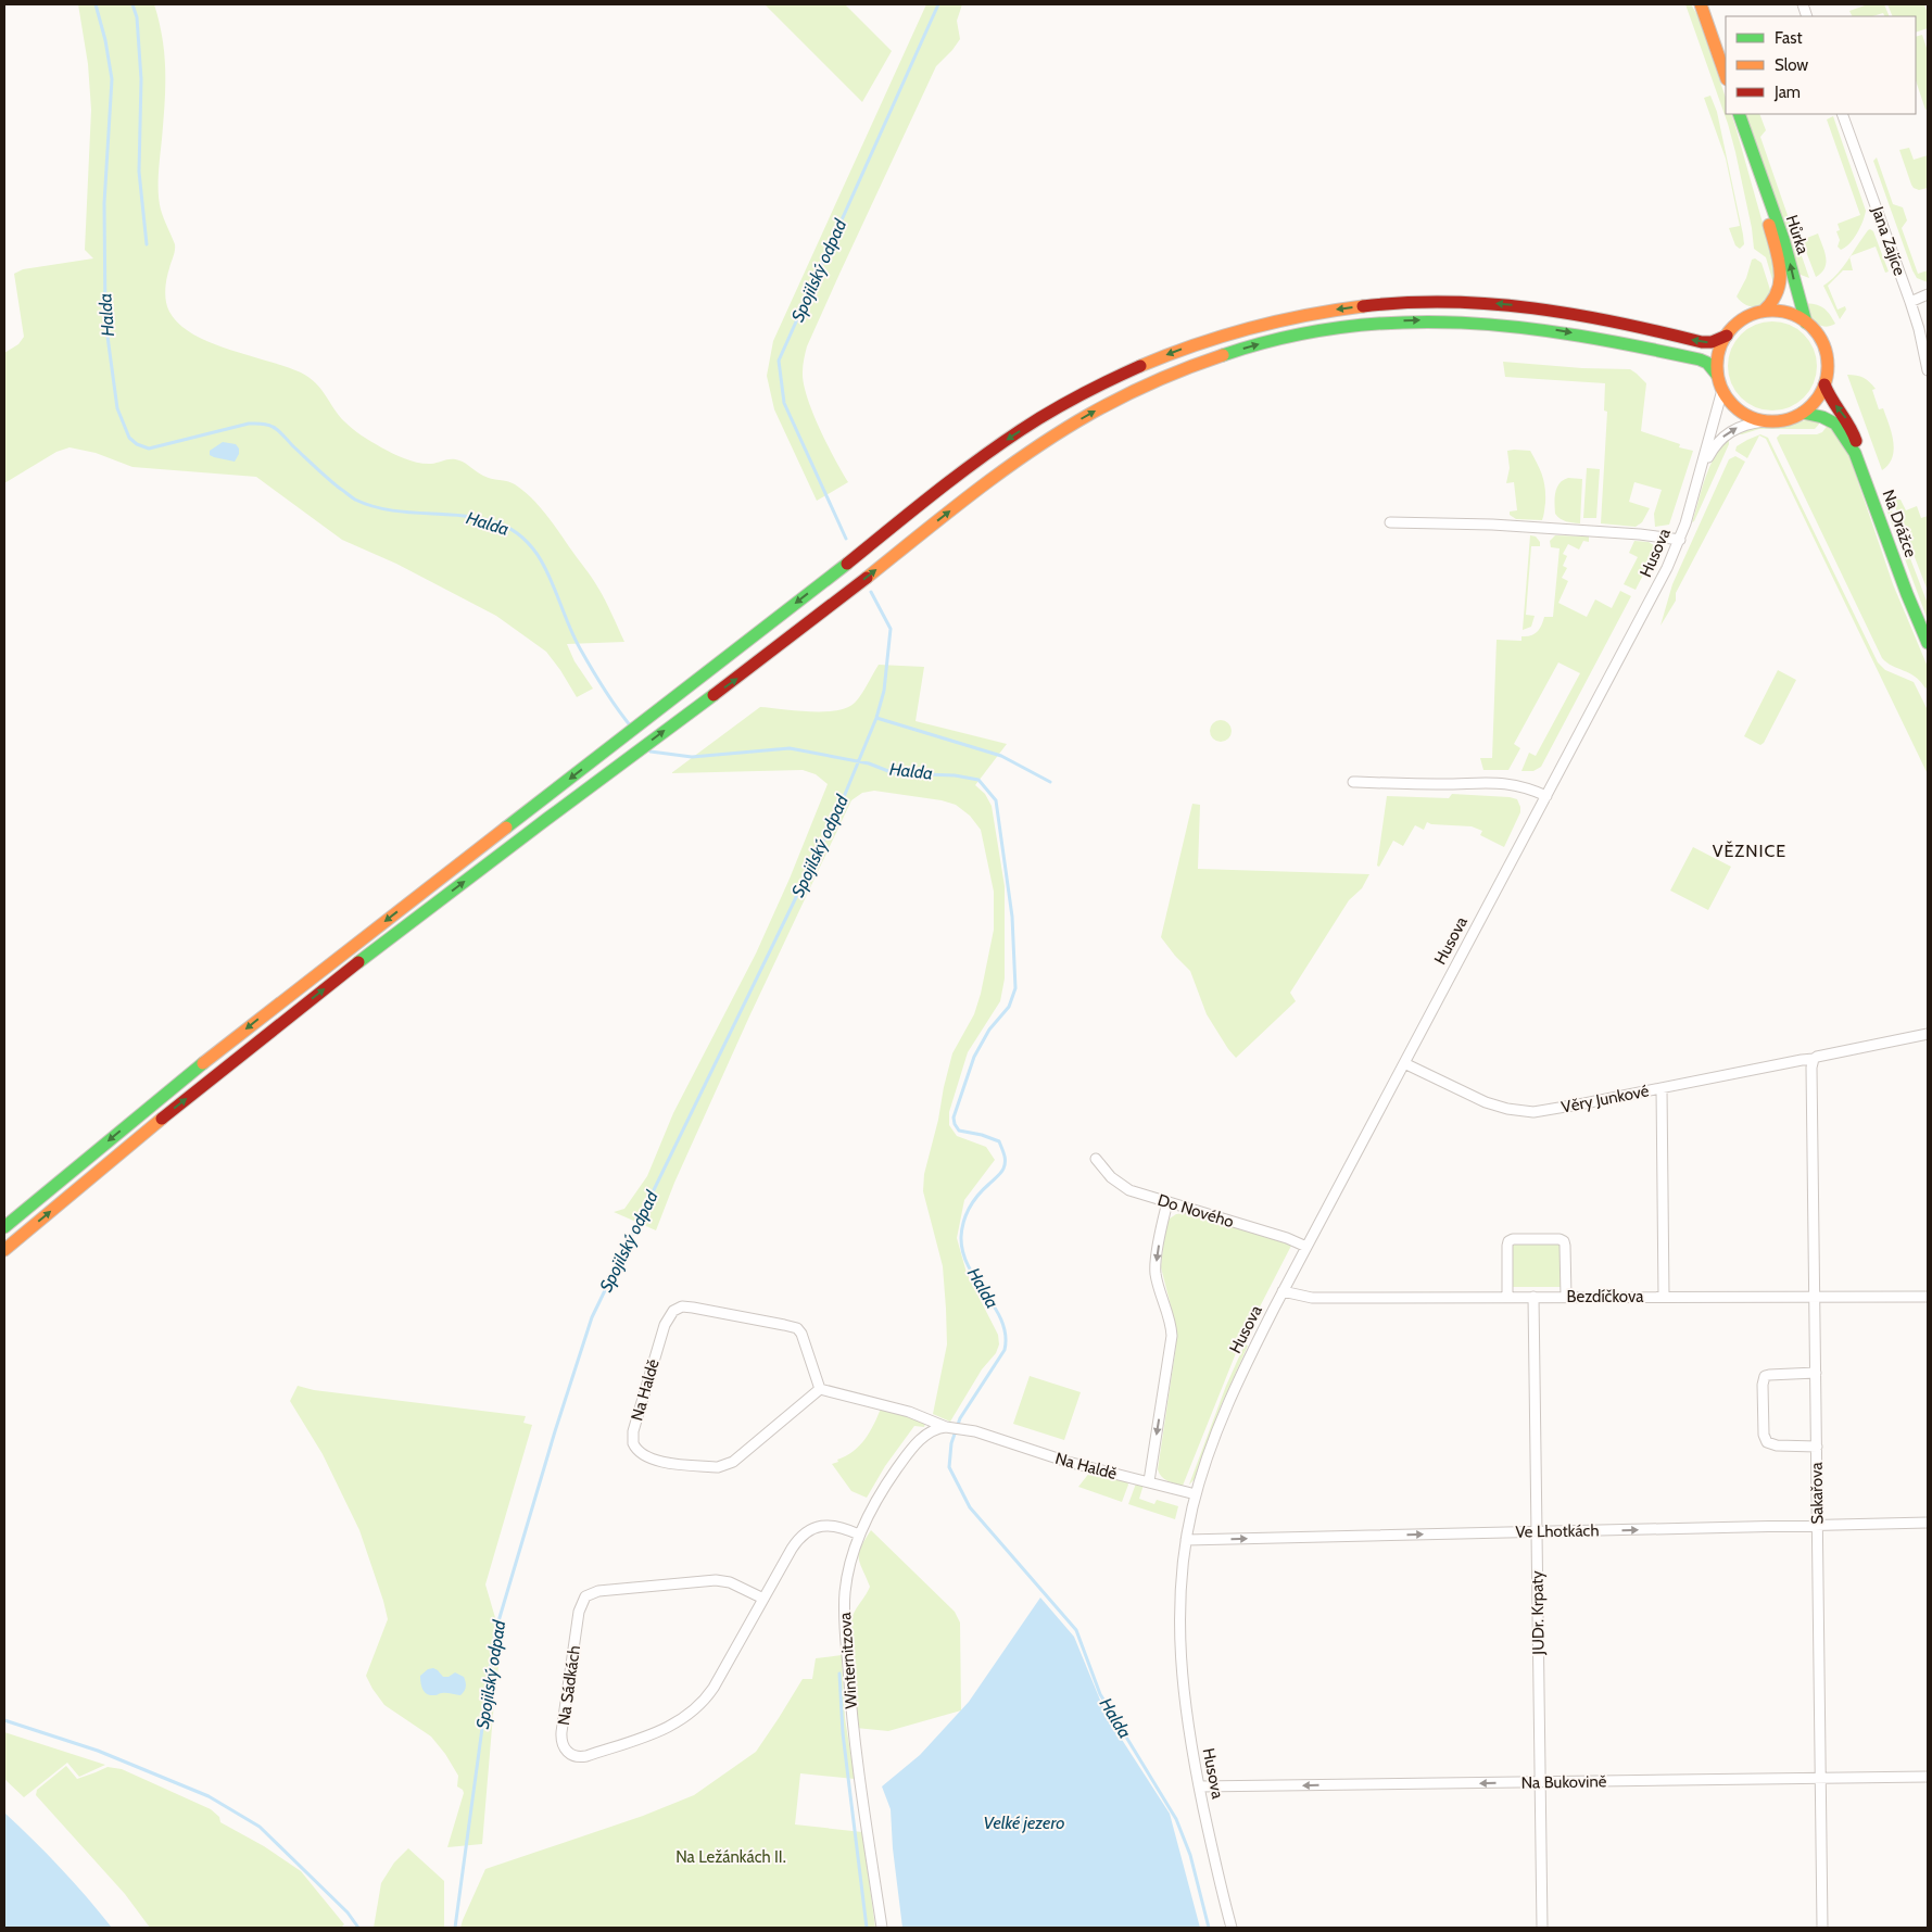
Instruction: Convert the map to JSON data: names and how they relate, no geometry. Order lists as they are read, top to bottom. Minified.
{"streets":{"main road":["Hůrka","Na Drážce","Husova"],"street":["Jana Zajíce","Věry Junkové","Do Nového","Bezdíčkova","Na Haldě","Sakařova","Ve Lhotkách","JUDr. Krpaty","Winternitzova","Na Sádkách","Na Bukovině"]},"crossings":[["Hůrka","Na Drážce"],["Hůrka","Husova"],["Na Drážce","Husova"],["Husova","Věry Junkové"],["Husova","Do Nového"],["Husova","Bezdíčkova"],["Husova","Na Haldě"],["Husova","Ve Lhotkách"],["Husova","Na Bukovině"],["Věry Junkové","Sakařova"],["Bezdíčkova","Sakařova"],["Bezdíčkova","JUDr. Krpaty"],["Na Haldě","Winternitzova"],["Sakařova","Ve Lhotkách"],["Sakařova","Na Bukovině"],["Ve Lhotkách","JUDr. Krpaty"],["JUDr. Krpaty","Na Bukovině"],["Winternitzova","Na Sádkách"]],"one_way":["Ve Lhotkách","Na Bukovině"],"districts":["VĚZNICE"],"water":["Spojilský odpad","Halda","Velké jezero"],"parks":["Na Ležánkách II."],"legend":["Fast","Slow","Jam"]}
